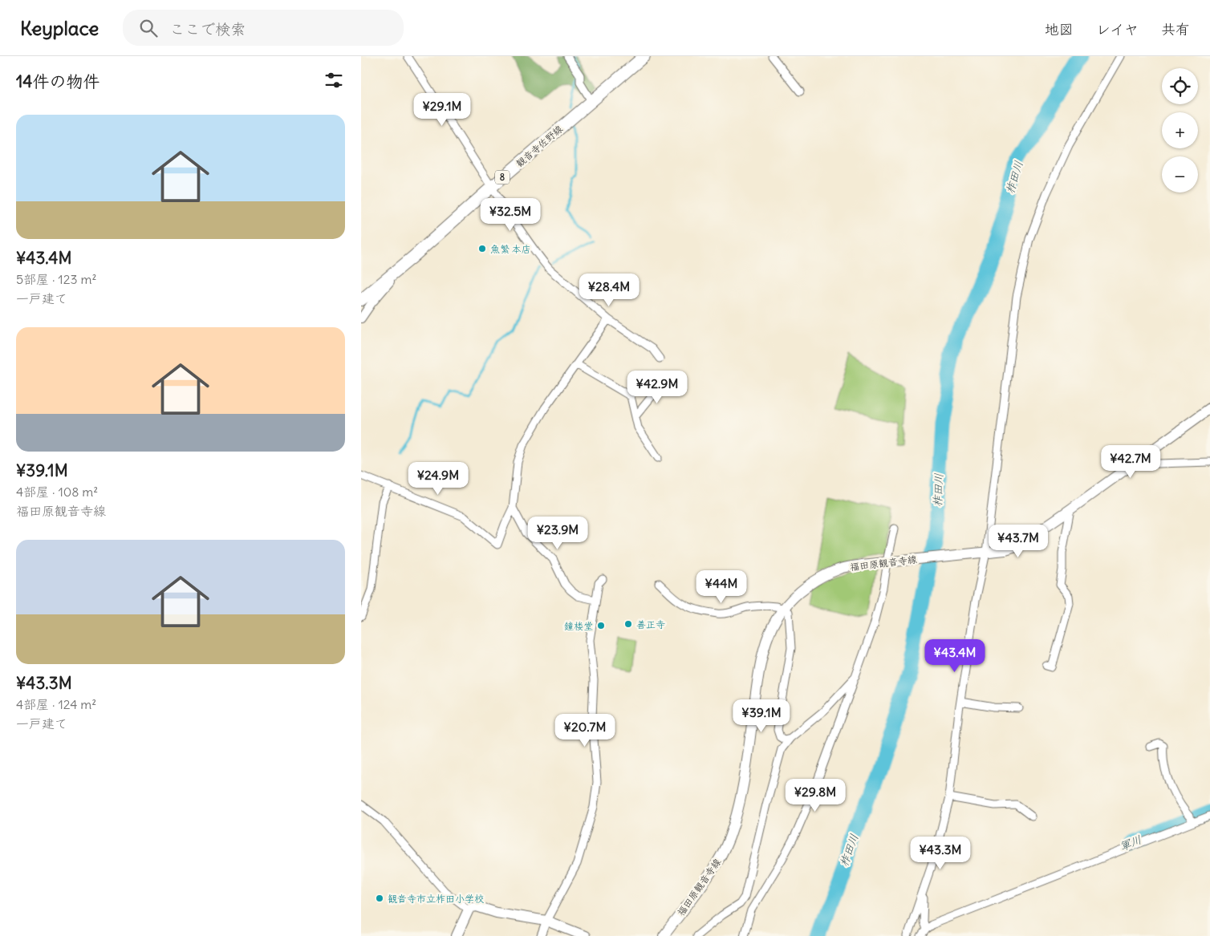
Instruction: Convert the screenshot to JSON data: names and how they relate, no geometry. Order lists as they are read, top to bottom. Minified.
{"streets":{"main road":["観音寺佐野線","8","福田原観音寺線"]},"water":["柞田川","軍川"],"places":["魚繁 本店","善正寺","鐘楼堂","観音寺市立柞田小学校"],"page":{"header":"Keyplace","search":"ここで検索","nav":["地図","レイヤ","共有"],"heading":"14件の物件","map_buttons":["+","−"],"price":["¥29.1M","¥32.5M","¥28.4M","¥42.9M","¥42.7M","¥24.9M","¥23.9M","¥43.7M","¥44M","¥43.4M","¥39.1M","¥20.7M","¥29.8M","¥43.3M"],"list":[{"name":"¥43.4M","note":"5部屋 · 123 m² · 一戸建て"},{"name":"¥39.1M","note":"4部屋 · 108 m² · 福田原観音寺線"},{"name":"¥43.3M","note":"4部屋 · 124 m² · 一戸建て"}]}}
